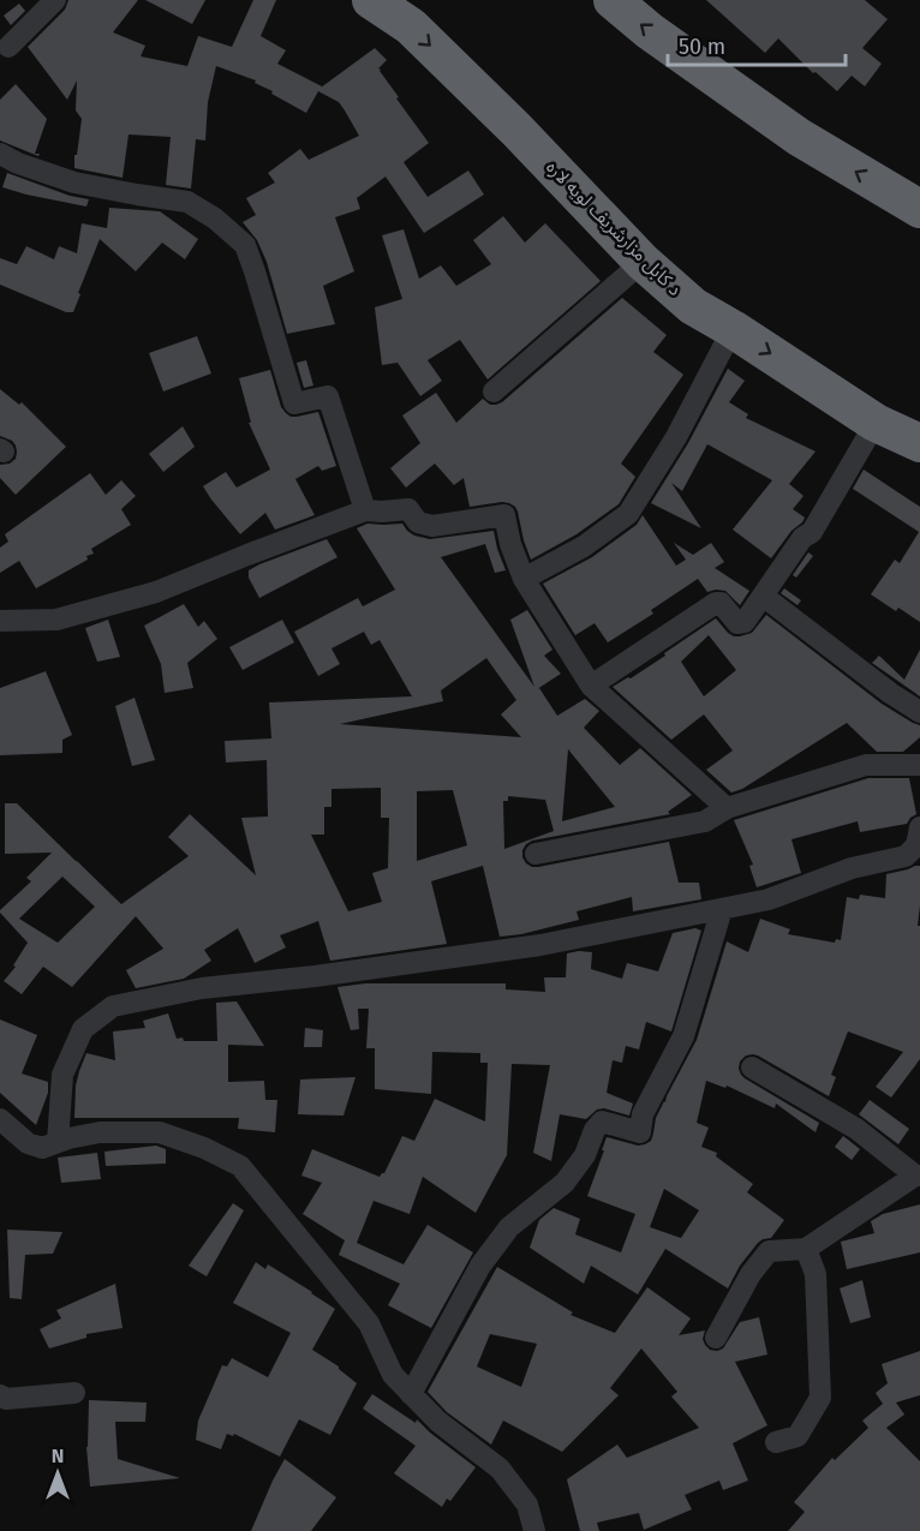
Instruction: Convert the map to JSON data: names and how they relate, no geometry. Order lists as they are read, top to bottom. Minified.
{"streets":{"highway":["د کابل مزارشریف لویه لاره"]},"scale_bar":"50 m","north":"top"}
